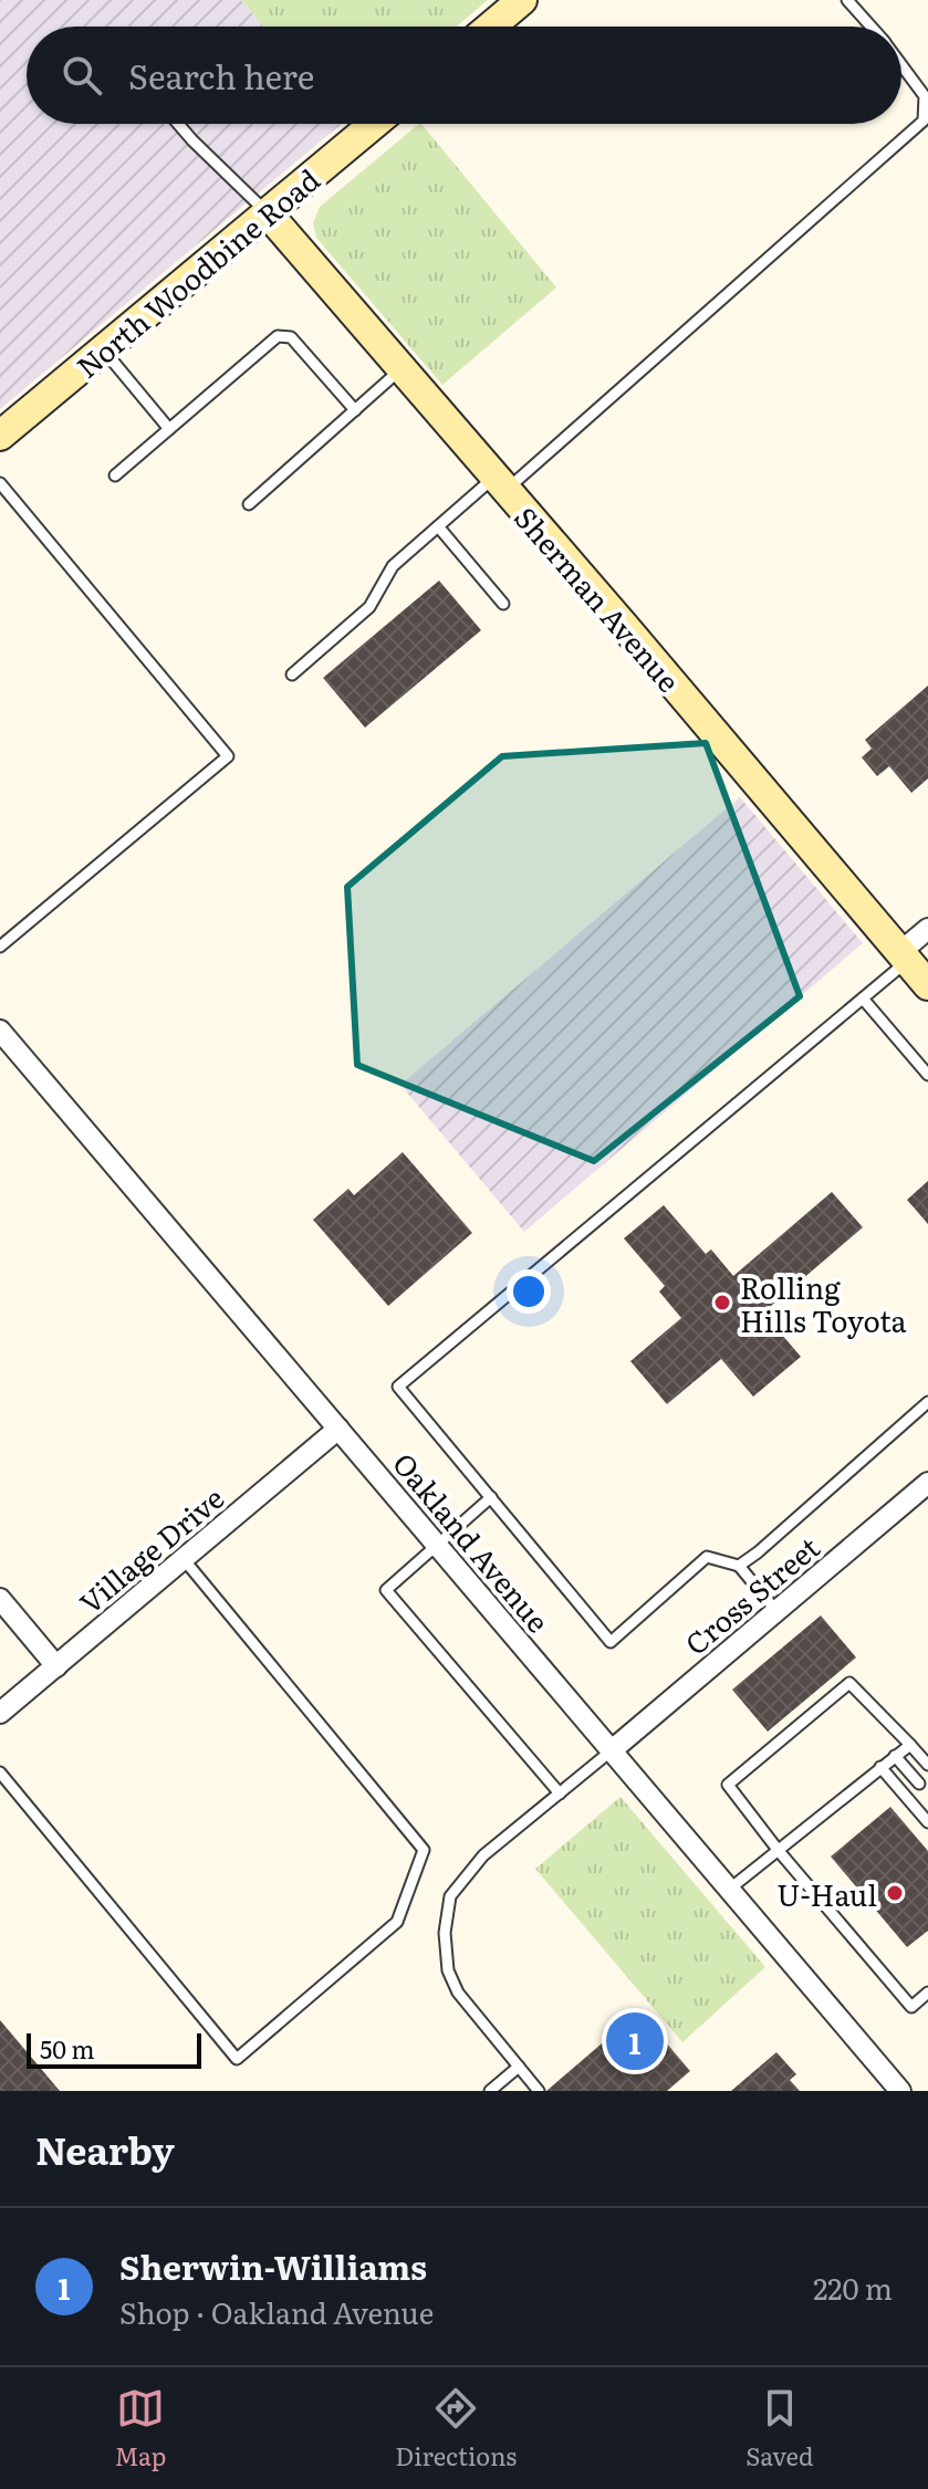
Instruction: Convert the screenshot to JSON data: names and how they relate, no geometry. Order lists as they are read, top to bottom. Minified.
{"streets":{"street":["North Woodbine Road","Sherman Avenue","Oakland Avenue","Village Drive","Cross Street"]},"crossings":[["North Woodbine Road","Sherman Avenue"],["Oakland Avenue","Village Drive"],["Oakland Avenue","Cross Street"]],"places":["Rolling Hills Toyota","U-Haul"],"scale_bar":"50 m","page":{"search":"Search here","pins":"1","scale":"50 m","heading":"Nearby","list":[{"mark":"1","name":"Sherwin-Williams","note":"Shop · Oakland Avenue","value":"220 m"}],"nav":["Map","Directions","Saved"]}}
